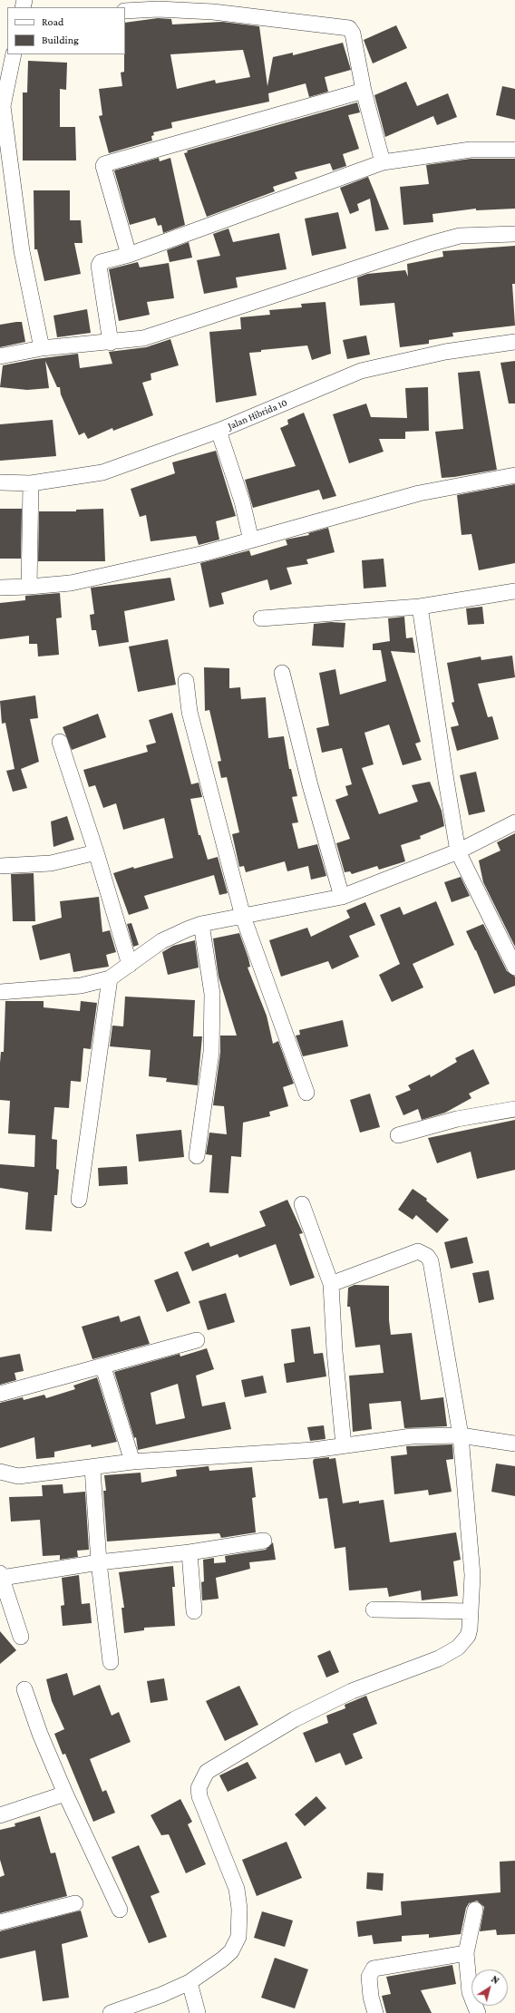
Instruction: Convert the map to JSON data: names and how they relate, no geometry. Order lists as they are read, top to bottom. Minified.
{"streets":{"street":["Jalan Hibrida 10"]},"legend":["Road","Building"],"north":"top right"}
